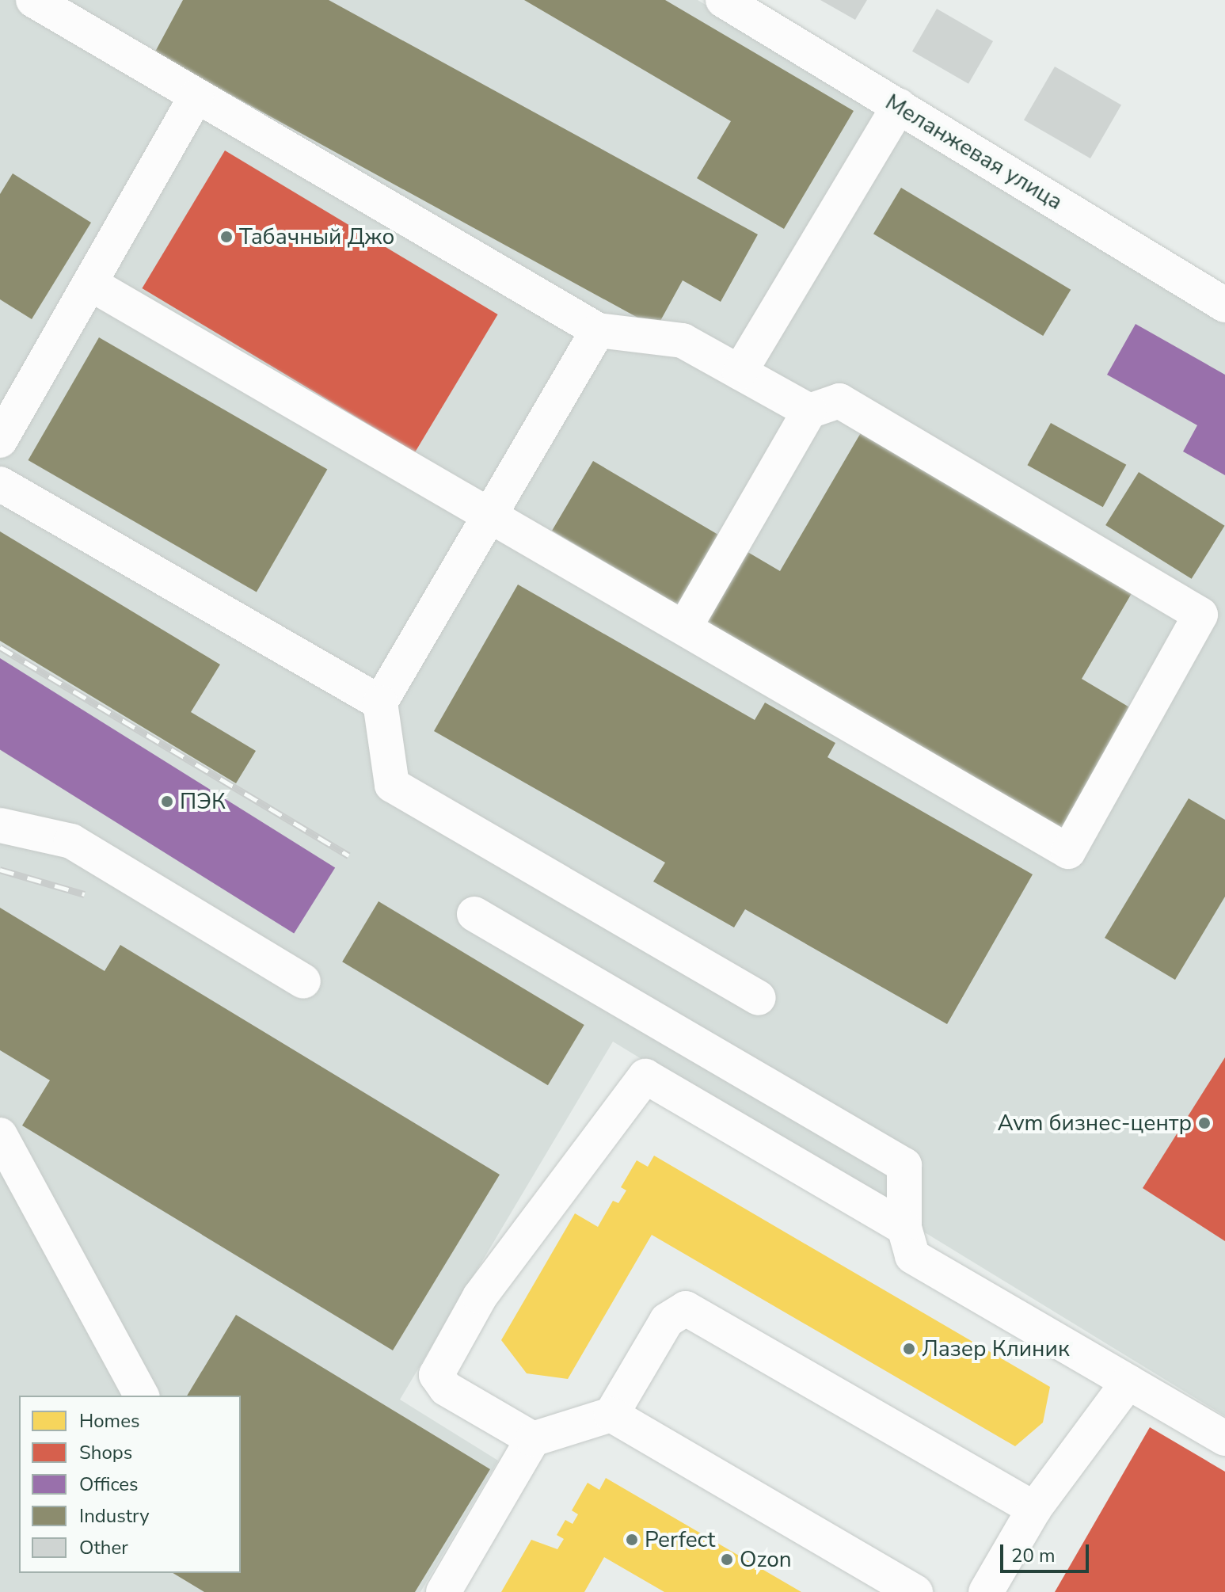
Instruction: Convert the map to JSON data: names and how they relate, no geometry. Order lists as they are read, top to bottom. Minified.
{"streets":{"street":["Меланжевая улица"]},"places":["Табачный Джо","ПЭК","Avm бизнес-центр","Лазер Клиник","Perfect","Ozon"],"legend":["Homes","Shops","Offices","Industry","Other"],"scale_bar":"20 m"}
